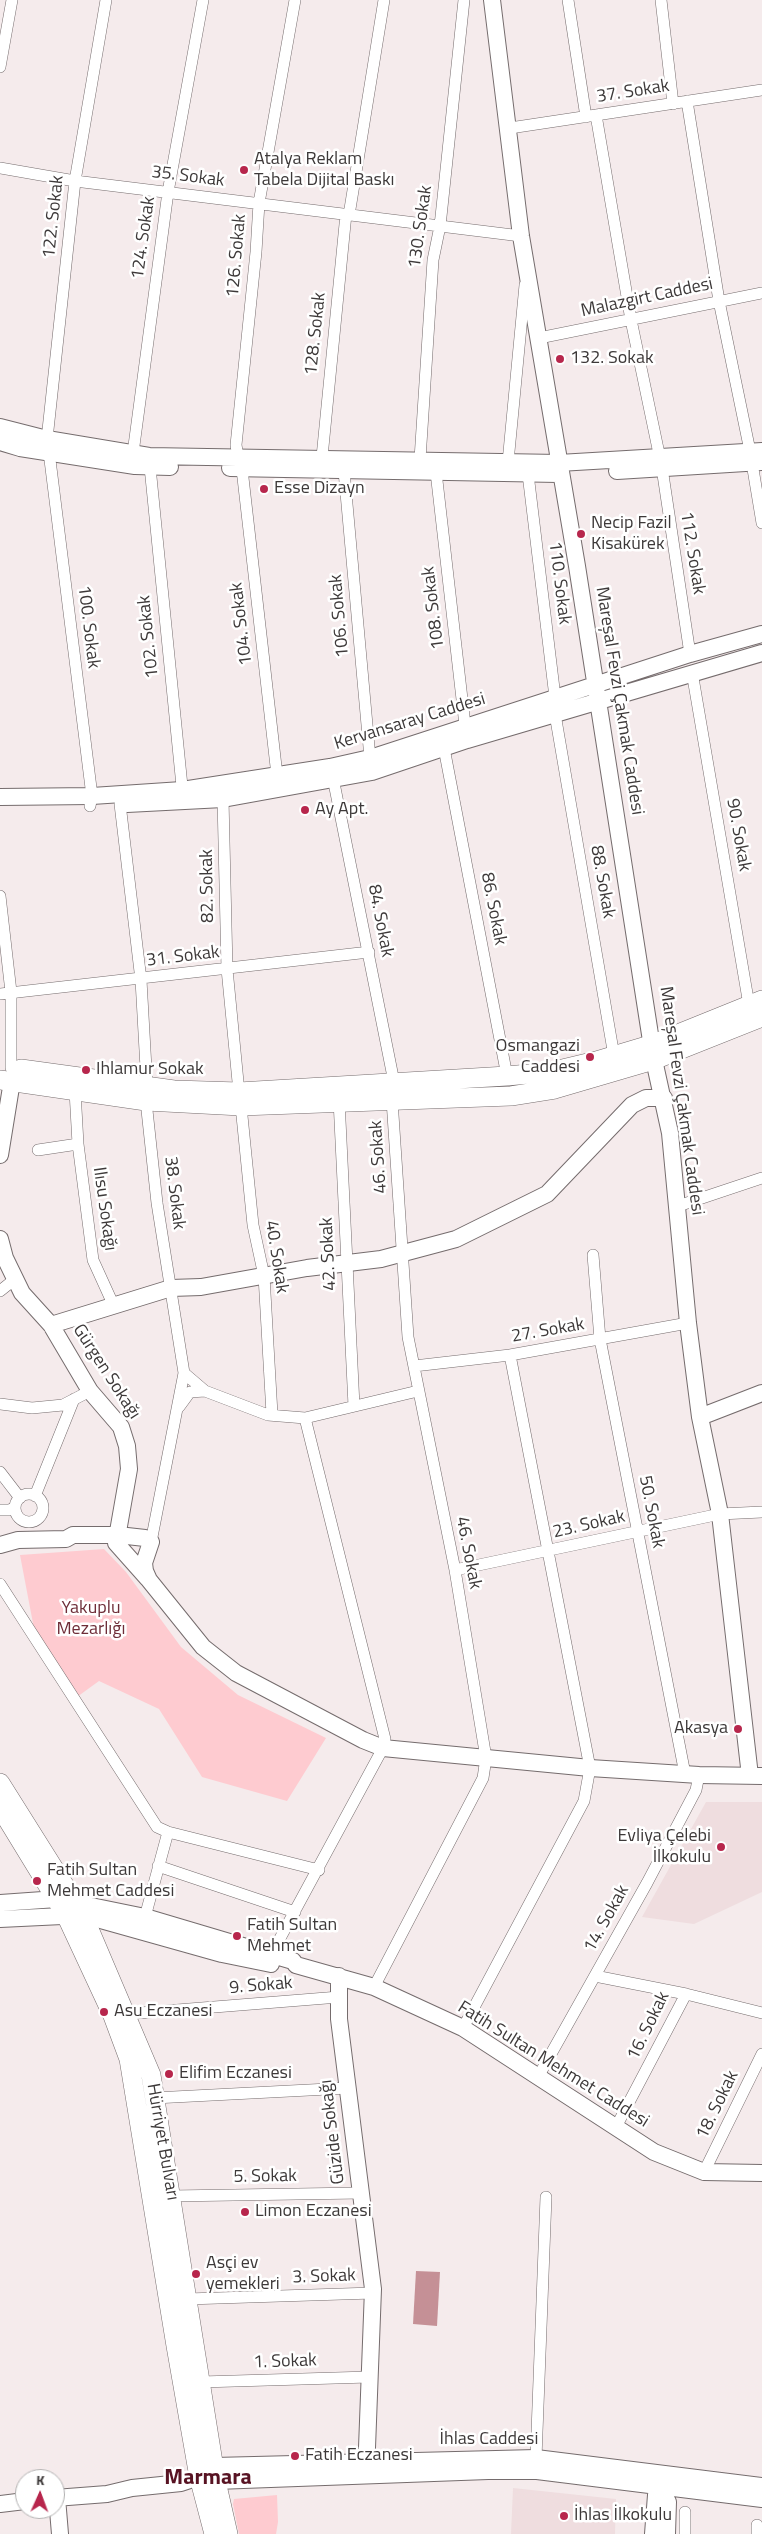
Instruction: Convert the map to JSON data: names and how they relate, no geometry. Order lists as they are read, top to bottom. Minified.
{"streets":{"main road":["Hürriyet Bulvarı"],"street":["37. Sokak","35. Sokak","122. Sokak","130. Sokak","124. Sokak","126. Sokak","Malazgirt Caddesi","128. Sokak","112. Sokak","110. Sokak","108. Sokak","106. Sokak","104. Sokak","100. Sokak","102. Sokak","Mareşal Fevzi Çakmak Caddesi","Kervansaray Caddesi","90. Sokak","88. Sokak","82. Sokak","86. Sokak","84. Sokak","31. Sokak","46. Sokak","38. Sokak","Ilısu Sokağı","42. Sokak","40. Sokak","27. Sokak","Gürgen Sokağı","50. Sokak","23. Sokak","14. Sokak","9. Sokak","16. Sokak","Fatih Sultan Mehmet Caddesi","18. Sokak","Güzide Sokağı","5. Sokak","3. Sokak","1. Sokak","İhlas Caddesi"]},"crossings":[["37. Sokak","112. Sokak"],["37. Sokak","Mareşal Fevzi Çakmak Caddesi"],["35. Sokak","122. Sokak"],["35. Sokak","130. Sokak"],["35. Sokak","124. Sokak"],["35. Sokak","126. Sokak"],["35. Sokak","128. Sokak"],["35. Sokak","Mareşal Fevzi Çakmak Caddesi"],["122. Sokak","100. Sokak"],["130. Sokak","108. Sokak"],["124. Sokak","102. Sokak"],["126. Sokak","104. Sokak"],["Malazgirt Caddesi","112. Sokak"],["Malazgirt Caddesi","Mareşal Fevzi Çakmak Caddesi"],["112. Sokak","Kervansaray Caddesi"],["110. Sokak","Kervansaray Caddesi"],["108. Sokak","Kervansaray Caddesi"],["106. Sokak","Kervansaray Caddesi"],["104. Sokak","Kervansaray Caddesi"],["100. Sokak","Kervansaray Caddesi"],["102. Sokak","Kervansaray Caddesi"],["Mareşal Fevzi Çakmak Caddesi","Kervansaray Caddesi"],["Mareşal Fevzi Çakmak Caddesi","27. Sokak"],["Mareşal Fevzi Çakmak Caddesi","23. Sokak"],["Kervansaray Caddesi","90. Sokak"],["Kervansaray Caddesi","88. Sokak"],["Kervansaray Caddesi","82. Sokak"],["Kervansaray Caddesi","86. Sokak"],["Kervansaray Caddesi","84. Sokak"],["Kervansaray Caddesi","38. Sokak"],["82. Sokak","31. Sokak"],["82. Sokak","40. Sokak"],["84. Sokak","31. Sokak"],["84. Sokak","46. Sokak"],["31. Sokak","38. Sokak"],["46. Sokak","27. Sokak"],["46. Sokak","23. Sokak"],["46. Sokak","Fatih Sultan Mehmet Caddesi"],["27. Sokak","50. Sokak"],["50. Sokak","23. Sokak"],["50. Sokak","14. Sokak"],["14. Sokak","16. Sokak"],["14. Sokak","Fatih Sultan Mehmet Caddesi"],["9. Sokak","Güzide Sokağı"],["9. Sokak","Hürriyet Bulvarı"],["16. Sokak","Fatih Sultan Mehmet Caddesi"],["Fatih Sultan Mehmet Caddesi","18. Sokak"],["Fatih Sultan Mehmet Caddesi","Güzide Sokağı"],["Fatih Sultan Mehmet Caddesi","Hürriyet Bulvarı"],["Güzide Sokağı","5. Sokak"],["Güzide Sokağı","3. Sokak"],["Güzide Sokağı","1. Sokak"],["Güzide Sokağı","İhlas Caddesi"],["Hürriyet Bulvarı","5. Sokak"],["Hürriyet Bulvarı","3. Sokak"],["Hürriyet Bulvarı","1. Sokak"],["Hürriyet Bulvarı","İhlas Caddesi"]],"districts":["Marmara"],"parks":["Yakuplu Mezarlığı"],"places":["Atalya Reklam Tabela Dijital Baskı","132. Sokak","Esse Dizayn","Necip Fazil Kisakürek","Ay Apt.","Osmangazi Caddesi","Ihlamur Sokak","Akasya","Evliya Çelebi İlkokulu","Fatih Sultan Mehmet Caddesi","Fatih Sultan Mehmet","Asu Eczanesi","Elifim Eczanesi","Limon Eczanesi","Asçi ev yemekleri","Fatih Eczanesi","İhlas İlkokulu"],"north":"top"}
